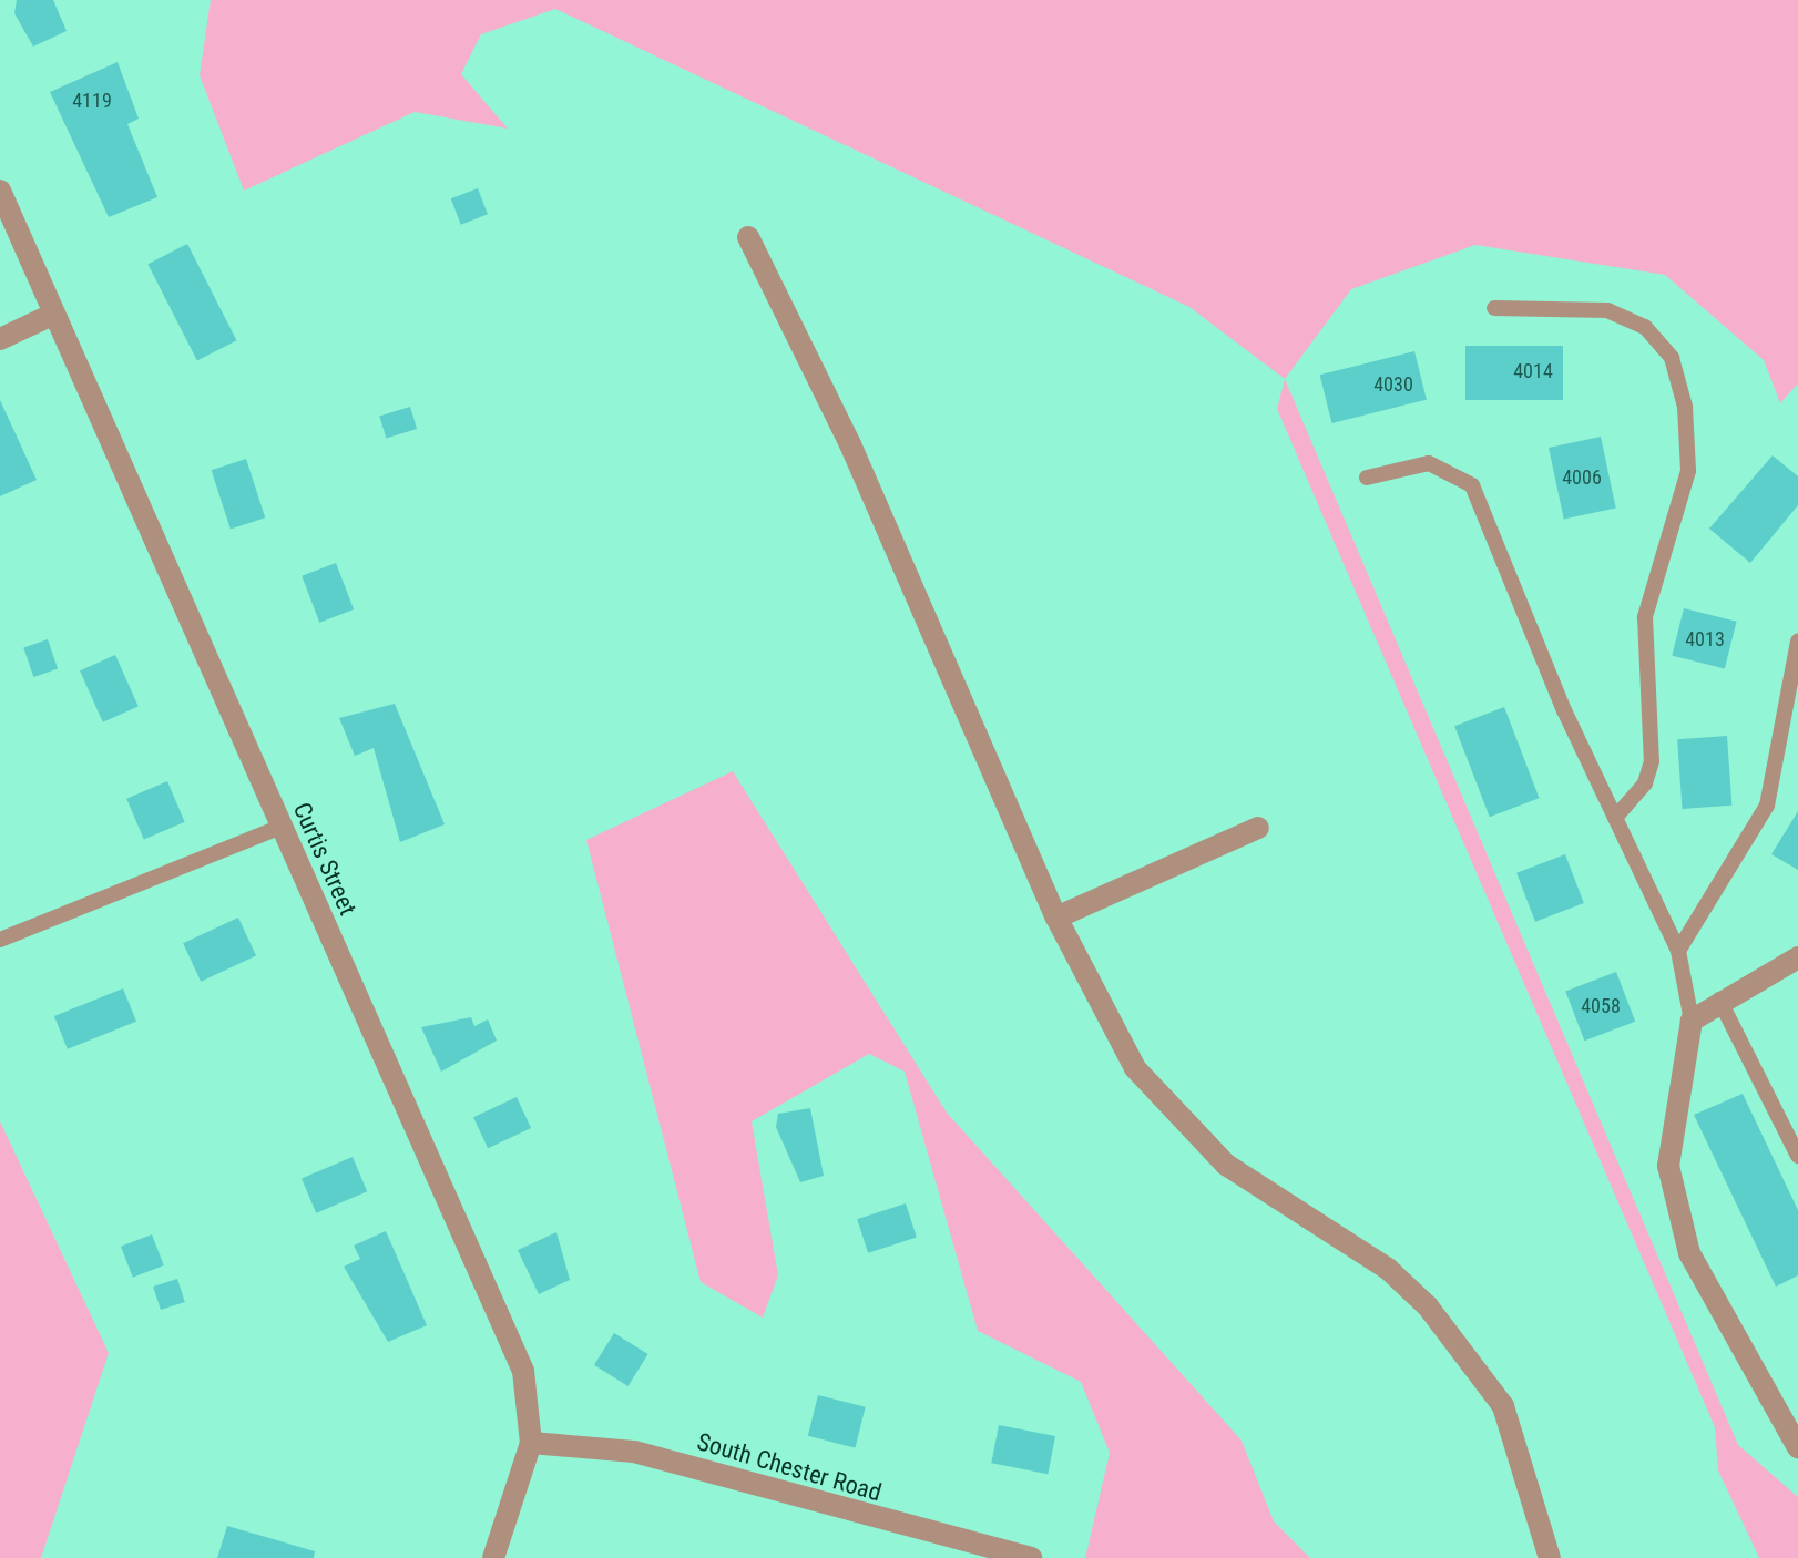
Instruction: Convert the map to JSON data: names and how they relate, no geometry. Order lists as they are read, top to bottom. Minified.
{"streets":{"street":["Curtis Street","South Chester Road"]},"crossings":[["Curtis Street","South Chester Road"]],"house_numbers":["4119","4014","4030","4006","4013","4058"]}
